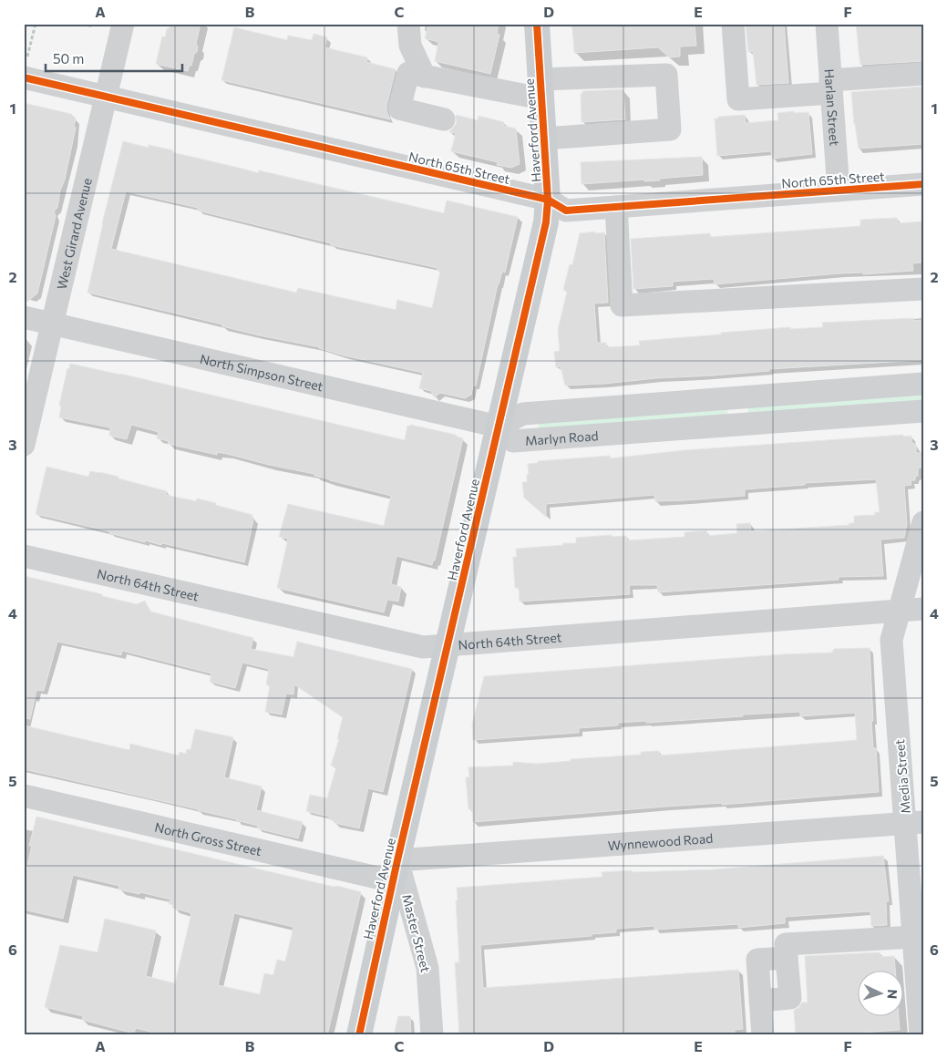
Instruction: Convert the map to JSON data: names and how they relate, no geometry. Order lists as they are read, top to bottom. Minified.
{"streets":{"main road":["Haverford Avenue"],"street":["Harlan Street","North 65th Street","West Girard Avenue","North Simpson Street","Marlyn Road","North 64th Street","Media Street","North Gross Street","Wynnewood Road","Master Street"]},"crossings":[["Harlan Street","North 65th Street"],["Haverford Avenue","North 65th Street"],["Haverford Avenue","North Simpson Street"],["Haverford Avenue","Marlyn Road"],["Haverford Avenue","North 64th Street"],["Haverford Avenue","North Gross Street"],["Haverford Avenue","Wynnewood Road"],["Haverford Avenue","Master Street"],["North 65th Street","West Girard Avenue"],["West Girard Avenue","North Simpson Street"],["North Simpson Street","Marlyn Road"],["North 64th Street","Media Street"],["Media Street","Wynnewood Road"],["North Gross Street","Wynnewood Road"],["North Gross Street","Master Street"],["Wynnewood Road","Master Street"]],"scale_bar":"50 m","north":"right","grid":{"columns":["A","B","C","D","E","F"],"rows":["1","2","3","4","5","6"]}}
